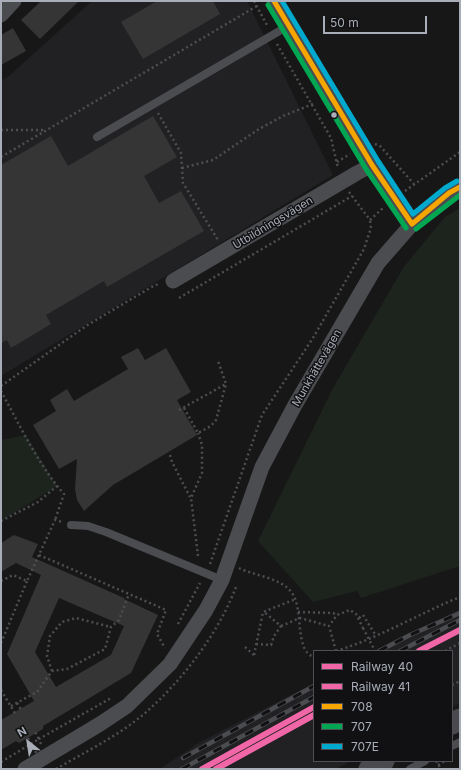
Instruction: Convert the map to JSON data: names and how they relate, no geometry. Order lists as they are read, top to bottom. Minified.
{"streets":{"street":["Utbildningsvägen","Munkhättevägen"]},"lines":["transit line 708","transit line 707E","transit line 707","rail line 40","rail line 41"],"legend":["Railway 40","Railway 41","708","707","707E"],"scale_bar":"50 m","north":"top left"}
